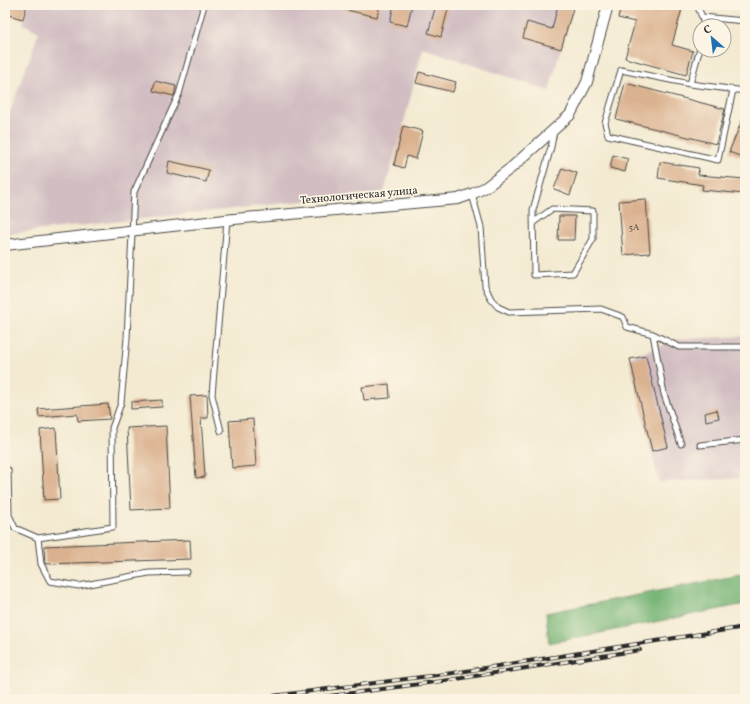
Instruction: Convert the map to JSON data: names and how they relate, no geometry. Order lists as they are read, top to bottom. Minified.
{"streets":{"street":["Технологическая улица"]},"house_numbers":["5А"],"north":"top left"}
